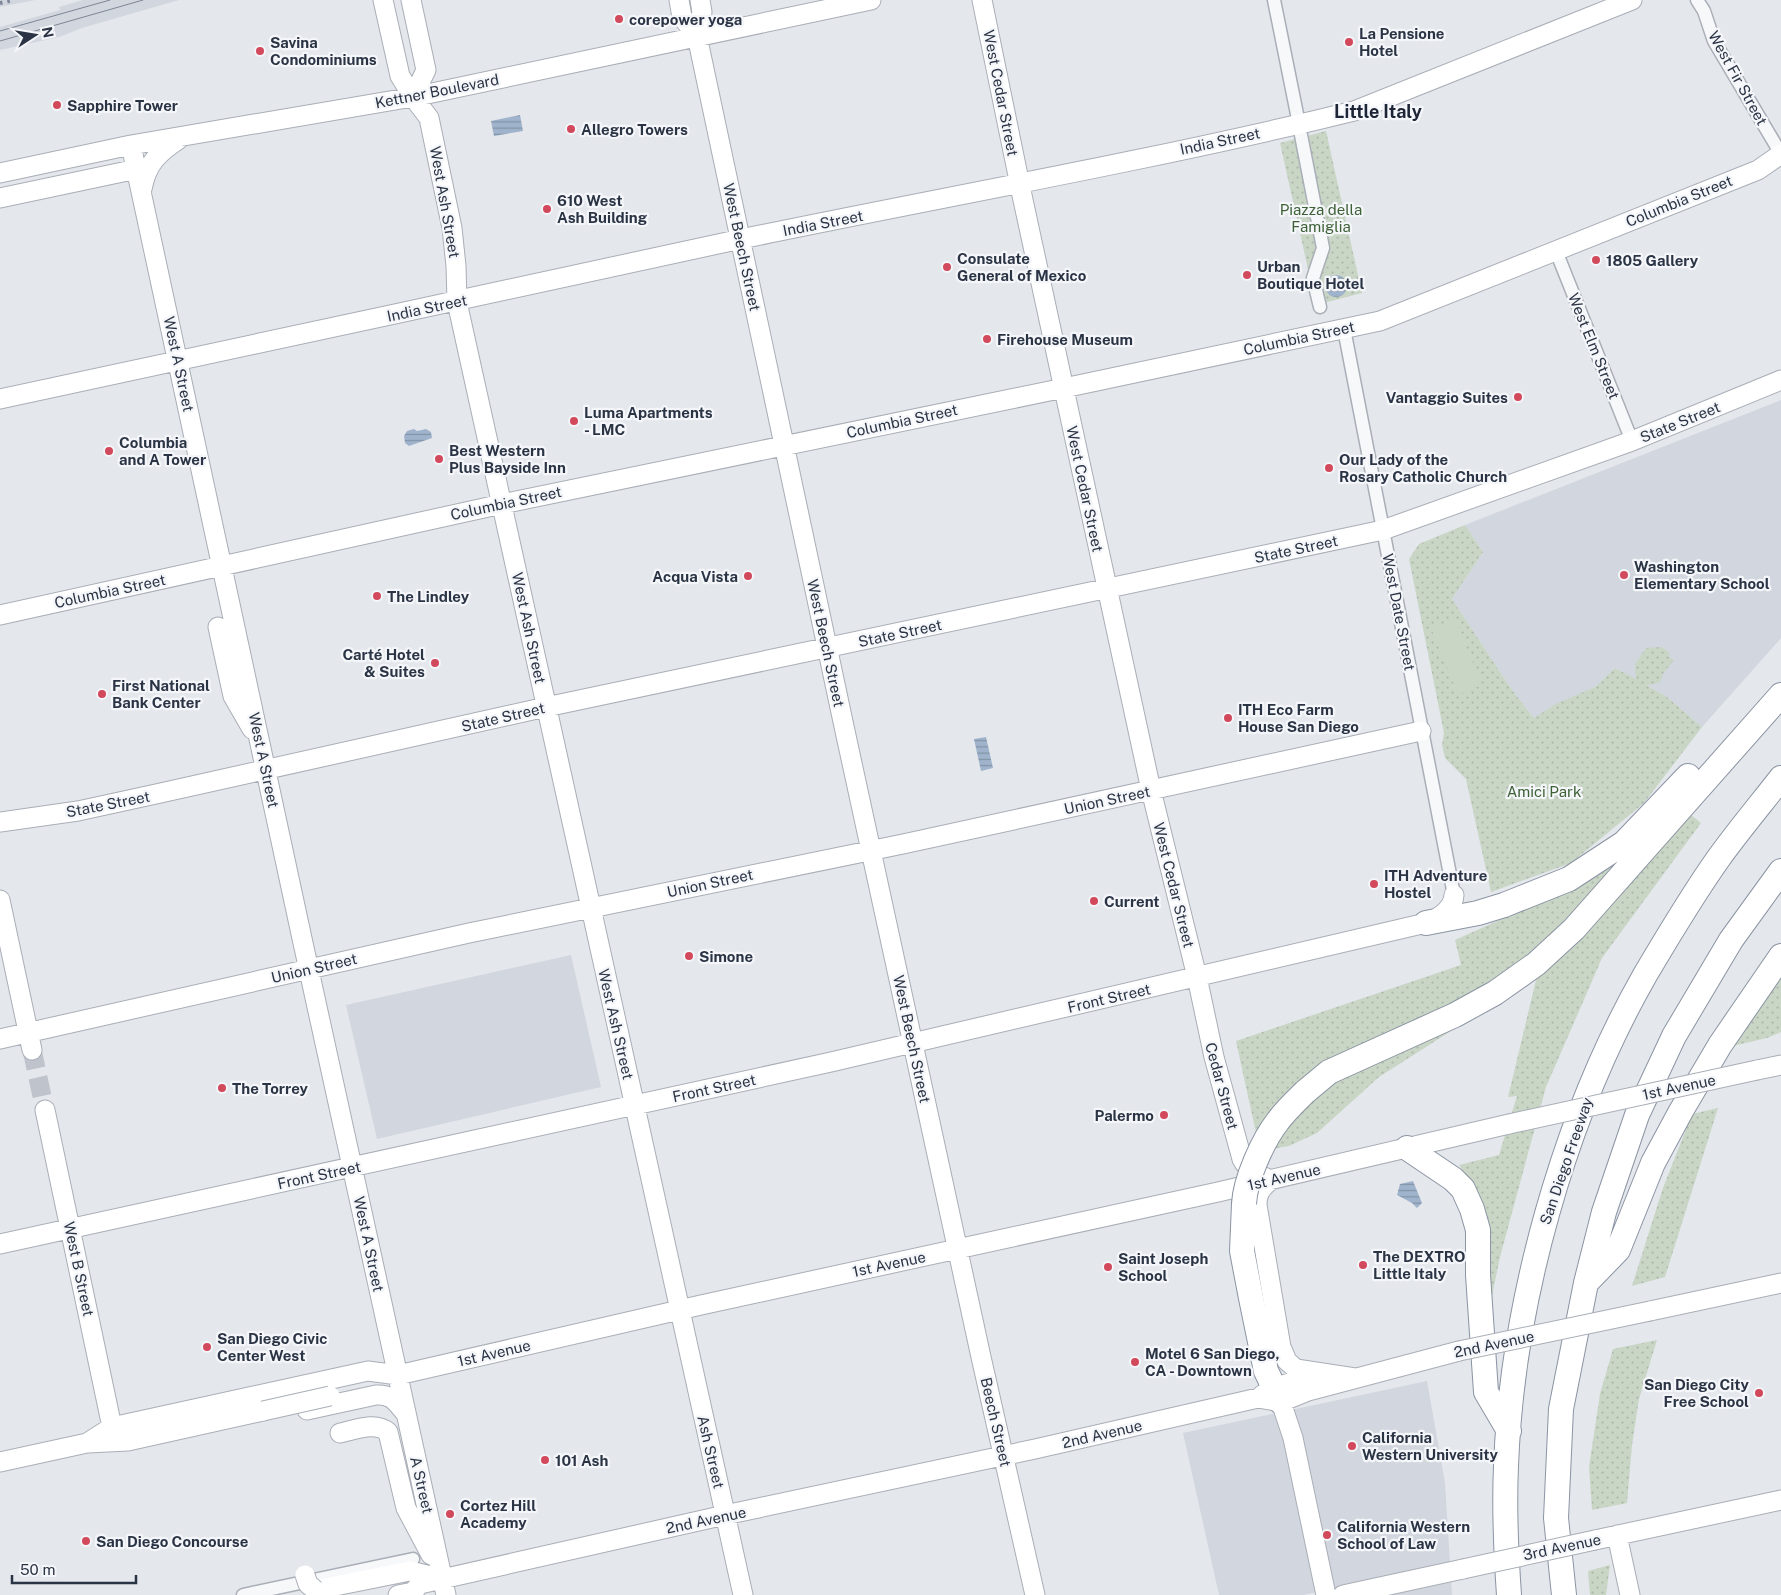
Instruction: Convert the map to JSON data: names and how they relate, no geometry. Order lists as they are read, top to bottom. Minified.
{"streets":{"highway":["San Diego Freeway"],"main road":["Kettner Boulevard","West Cedar Street","India Street","Columbia Street","West Ash Street","West Beech Street","West A Street","State Street","Union Street","Front Street","Cedar Street","1st Avenue","West B Street","2nd Avenue","Beech Street","Ash Street","A Street","3rd Avenue"],"street":["West Fir Street","West Elm Street","West Date Street"]},"crossings":[["West Fir Street","Columbia Street"],["Kettner Boulevard","West Ash Street"],["Kettner Boulevard","West Beech Street"],["Kettner Boulevard","West A Street"],["West Cedar Street","India Street"],["West Cedar Street","Columbia Street"],["West Cedar Street","State Street"],["West Cedar Street","Union Street"],["West Cedar Street","Front Street"],["West Cedar Street","Cedar Street"],["India Street","West Ash Street"],["India Street","West Beech Street"],["India Street","West A Street"],["Columbia Street","West Ash Street"],["Columbia Street","West Beech Street"],["Columbia Street","West Elm Street"],["Columbia Street","West A Street"],["Columbia Street","West Date Street"],["West Ash Street","State Street"],["West Ash Street","Union Street"],["West Ash Street","Front Street"],["West Ash Street","1st Avenue"],["West Ash Street","Ash Street"],["West Beech Street","State Street"],["West Beech Street","Union Street"],["West Beech Street","Front Street"],["West Beech Street","1st Avenue"],["West Beech Street","Beech Street"],["West Elm Street","State Street"],["West A Street","State Street"],["West A Street","Union Street"],["West A Street","Front Street"],["West A Street","1st Avenue"],["West A Street","A Street"],["State Street","West Date Street"],["West Date Street","Union Street"],["West Date Street","Front Street"],["Front Street","Cedar Street"],["Front Street","West B Street"],["Cedar Street","1st Avenue"],["1st Avenue","West B Street"],["1st Avenue","Beech Street"],["1st Avenue","Ash Street"],["1st Avenue","A Street"],["2nd Avenue","Beech Street"],["2nd Avenue","Ash Street"],["2nd Avenue","A Street"]],"districts":["Little Italy"],"parks":["Piazza della Famiglia","Amici Park"],"places":["corepower yoga","La Pensione Hotel","Savina Condominiums","Sapphire Tower","Allegro Towers","610 West Ash Building","1805 Gallery","Consulate General of Mexico","Urban Boutique Hotel","Firehouse Museum","Vantaggio Suites","Luma Apartments - LMC","Columbia and A Tower","Best Western Plus Bayside Inn","Our Lady of the Rosary Catholic Church","Washington Elementary School","Acqua Vista","The Lindley","Carté Hotel & Suites","First National Bank Center","ITH Eco Farm House San Diego","ITH Adventure Hostel","Current","Simone","The Torrey","Palermo","The DEXTRO Little Italy","Saint Joseph School","San Diego Civic Center West","Motel 6 San Diego, CA - Downtown","San Diego City Free School","California Western University","101 Ash","Cortez Hill Academy","California Western School of Law","San Diego Concourse"],"scale_bar":"50 m","north":"right"}
